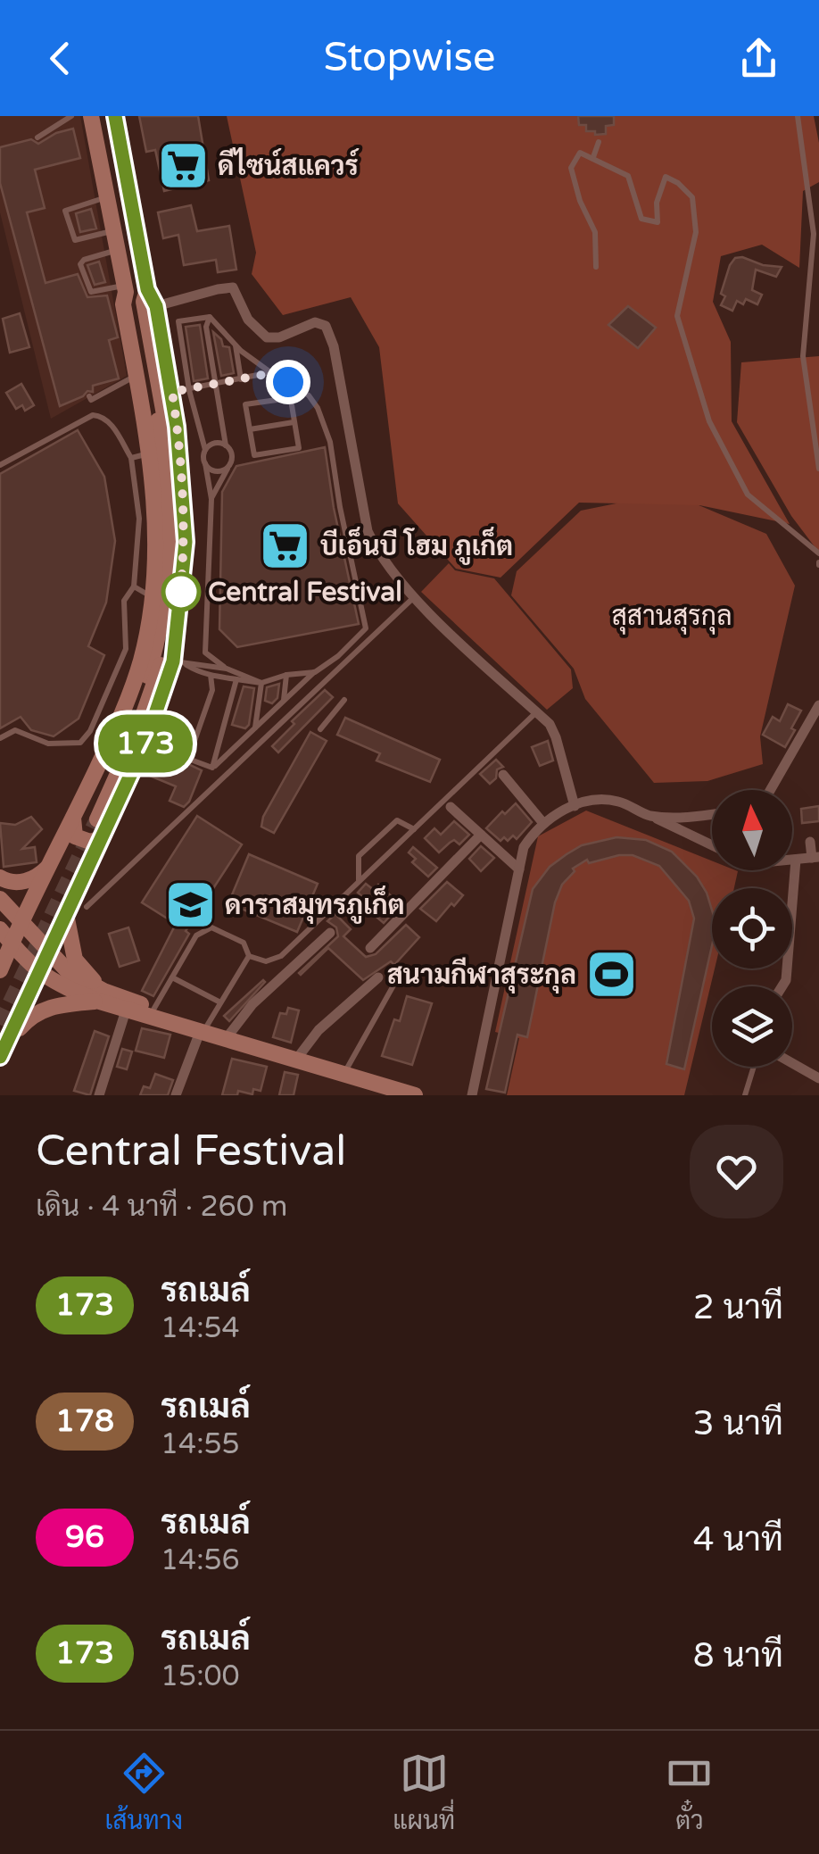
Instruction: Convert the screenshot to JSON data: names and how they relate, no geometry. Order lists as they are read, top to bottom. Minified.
{"parks":["สุสานสุรกุล"],"places":{"supermarket":["ดีไซน์สแควร์","บีเอ็นบี โฮม ภูเก็ต"],"other":["Central Festival"],"school or university":["ดาราสมุทรภูเก็ต"],"sports":["สนามกีฬาสุระกุล"]},"lines":["bus line 173"],"north":"top","page":{"header":"Stopwise","on_map":"173","heading":["Central Festival","เดิน · 4 นาที · 260 m"],"list":[{"mark":"173","name":"รถเมล์","note":"14:54","value":"2 นาที"},{"mark":"178","name":"รถเมล์","note":"14:55","value":"3 นาที"},{"mark":"96","name":"รถเมล์","note":"14:56","value":"4 นาที"},{"mark":"173","name":"รถเมล์","note":"15:00","value":"8 นาที"}],"tabs":["เส้นทาง","แผนที่","ตั๋ว"]}}
